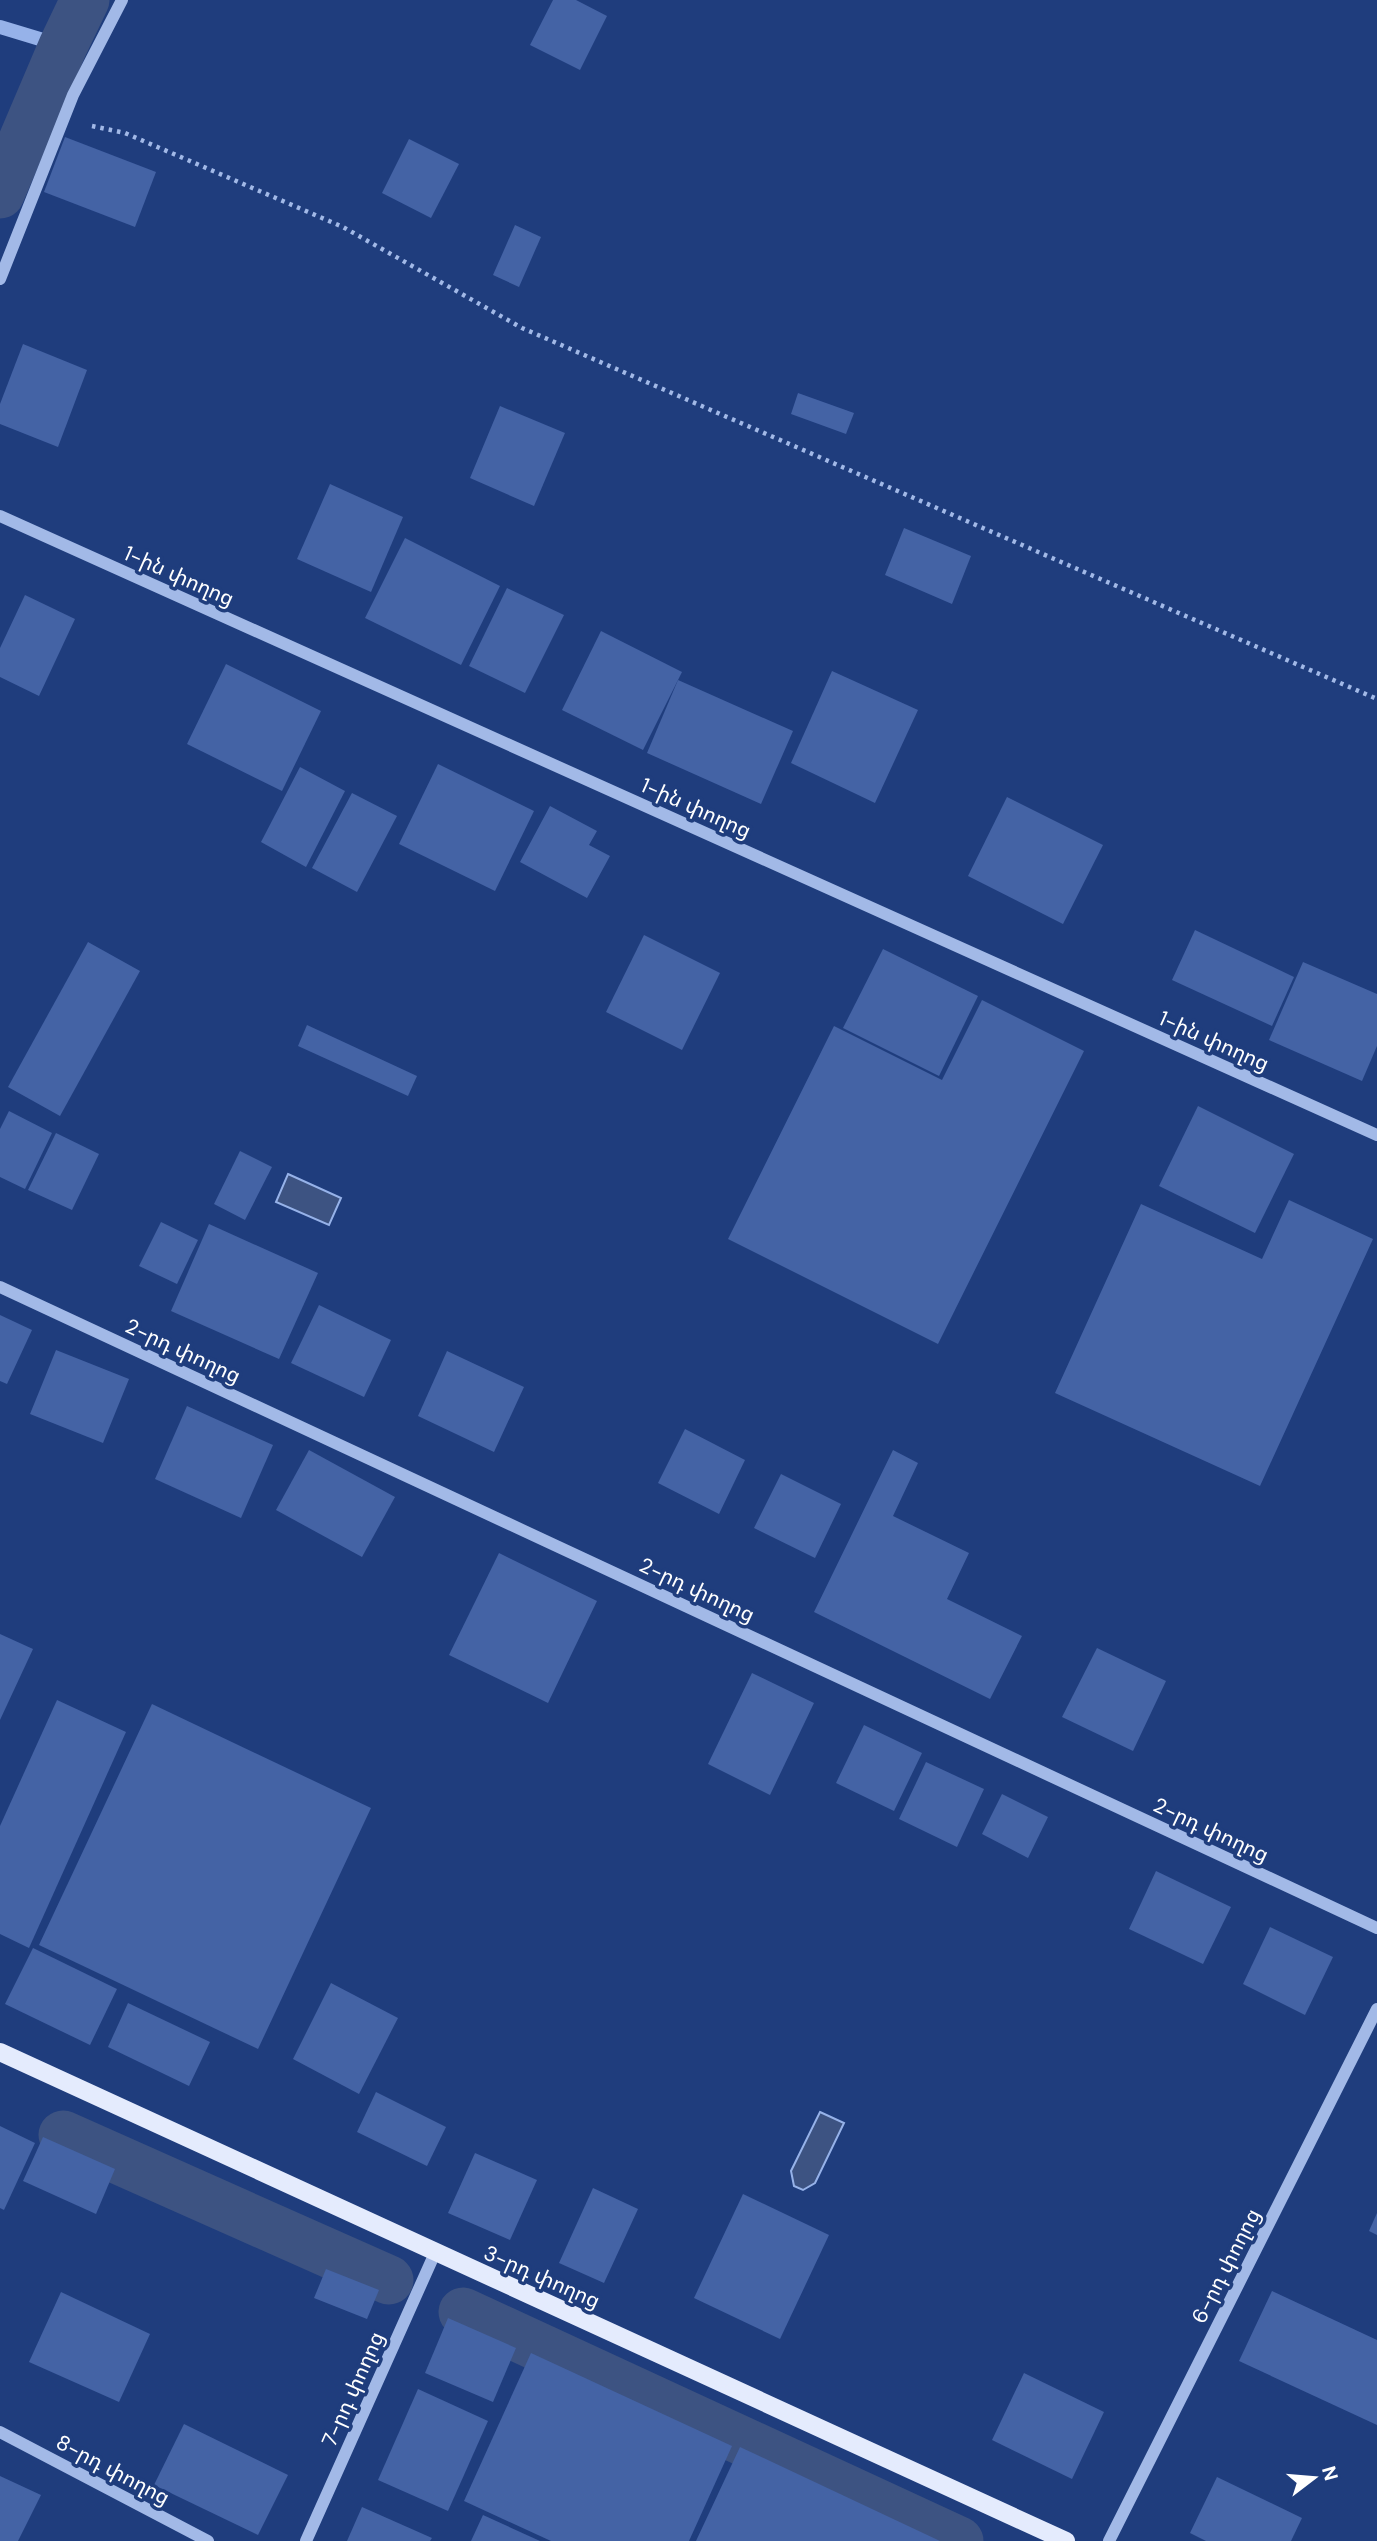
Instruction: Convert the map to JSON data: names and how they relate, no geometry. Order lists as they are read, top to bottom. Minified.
{"streets":{"main road":["3-րդ փողոց"],"street":["1-ին փողոց","2-րդ փողոց","6-րդ փողոց","7-րդ փողոց","8-րդ փողոց"]},"crossings":[["3-րդ փողոց","7-րդ փողոց"]],"north":"right"}
